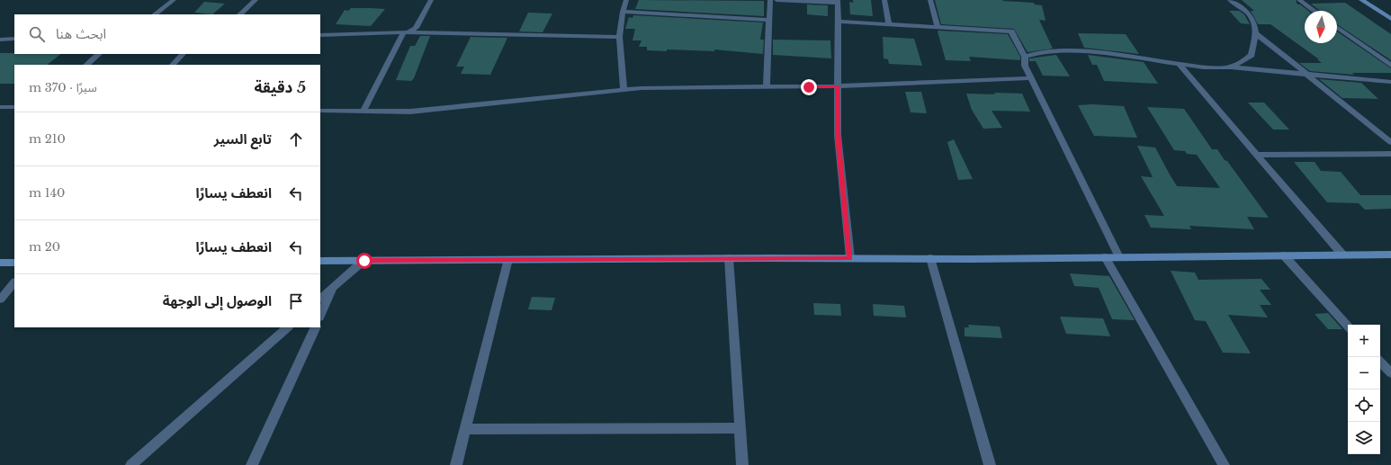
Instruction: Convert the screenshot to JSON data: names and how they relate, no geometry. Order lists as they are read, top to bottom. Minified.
{"north":"bottom","page":{"search":"ابحث هنا","heading":["5 دقيقة","سيرًا · 370 m"],"list":[["تابع السير","210 m"],["انعطف يسارًا","140 m"],["انعطف يسارًا","20 m"],"الوصول إلى الوجهة"],"map_buttons":["+","−"]}}
